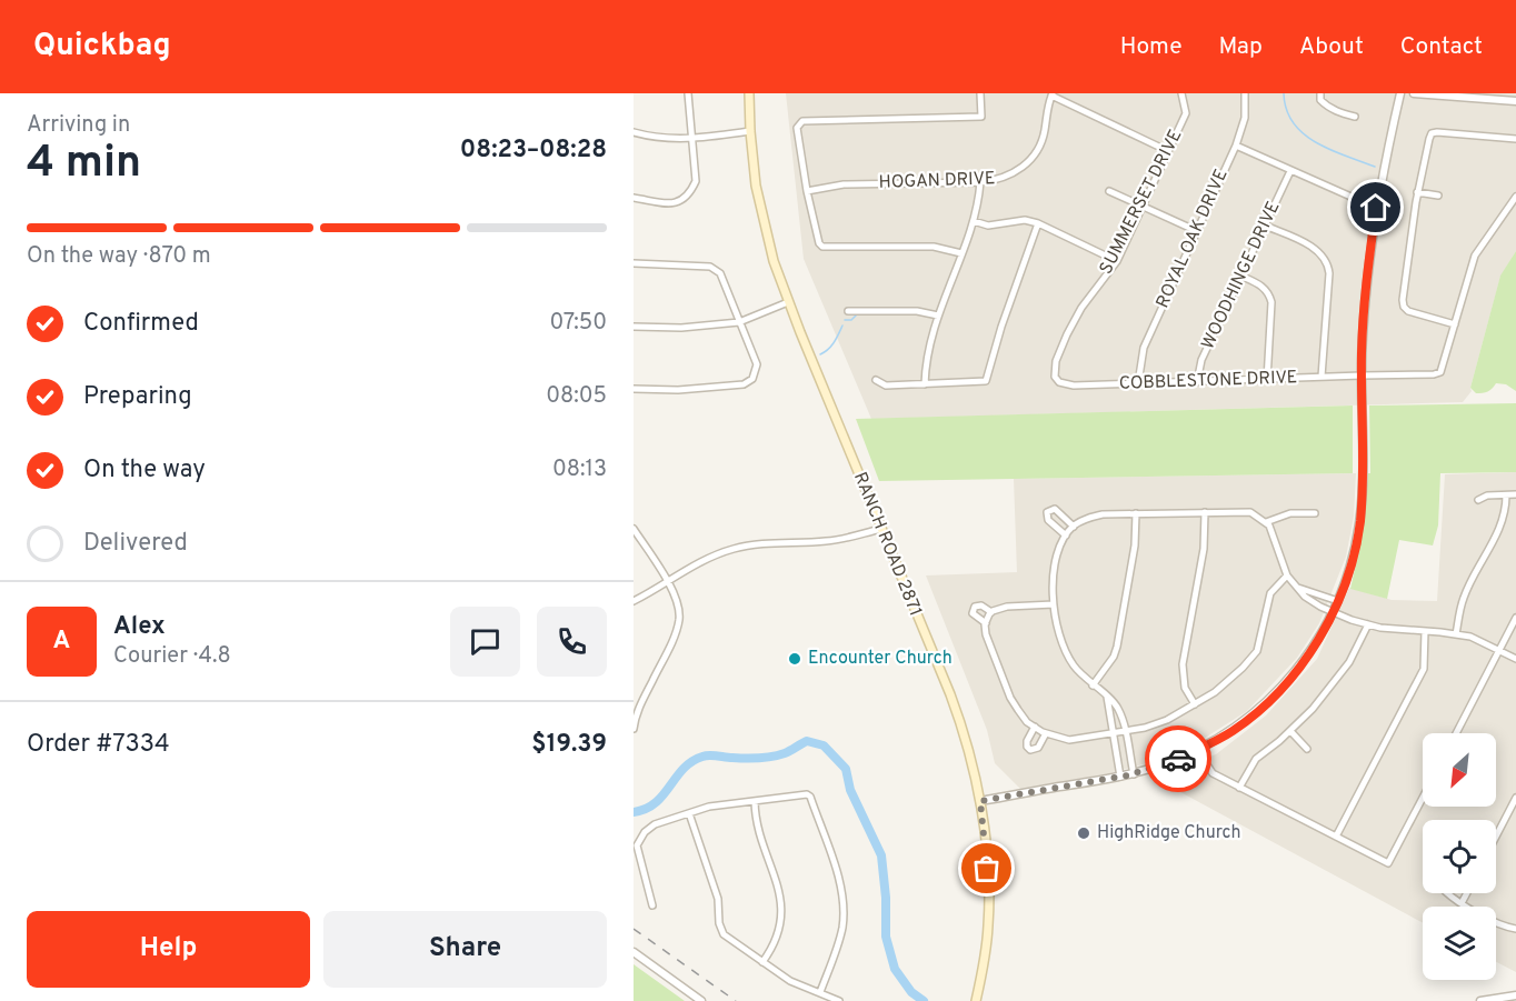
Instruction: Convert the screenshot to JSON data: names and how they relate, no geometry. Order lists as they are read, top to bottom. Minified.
{"streets":{"main road":["RANCH ROAD 2871"],"street":["HOGAN DRIVE","SUMMERSET DRIVE","ROYAL OAK DRIVE","WOODHINGE DRIVE","COBBLESTONE DRIVE"]},"crossings":[["SUMMERSET DRIVE","COBBLESTONE DRIVE"],["ROYAL OAK DRIVE","COBBLESTONE DRIVE"],["WOODHINGE DRIVE","COBBLESTONE DRIVE"]],"places":["Encounter Church","HighRidge Church"],"north":"bottom left","page":{"header":"Quickbag","nav":["Home","Map","About","Contact"],"heading":["4 min","Arriving in","08:23–08:28"],"panel":["Alex","Courier · 4.8","Order #7334","$19.39"],"bar":"On the way · 870 m","list":[["Confirmed","07:50"],["Preparing","08:05"],["On the way","08:13"],"Delivered"],"round":"A","buttons":["Help","Share"]}}
